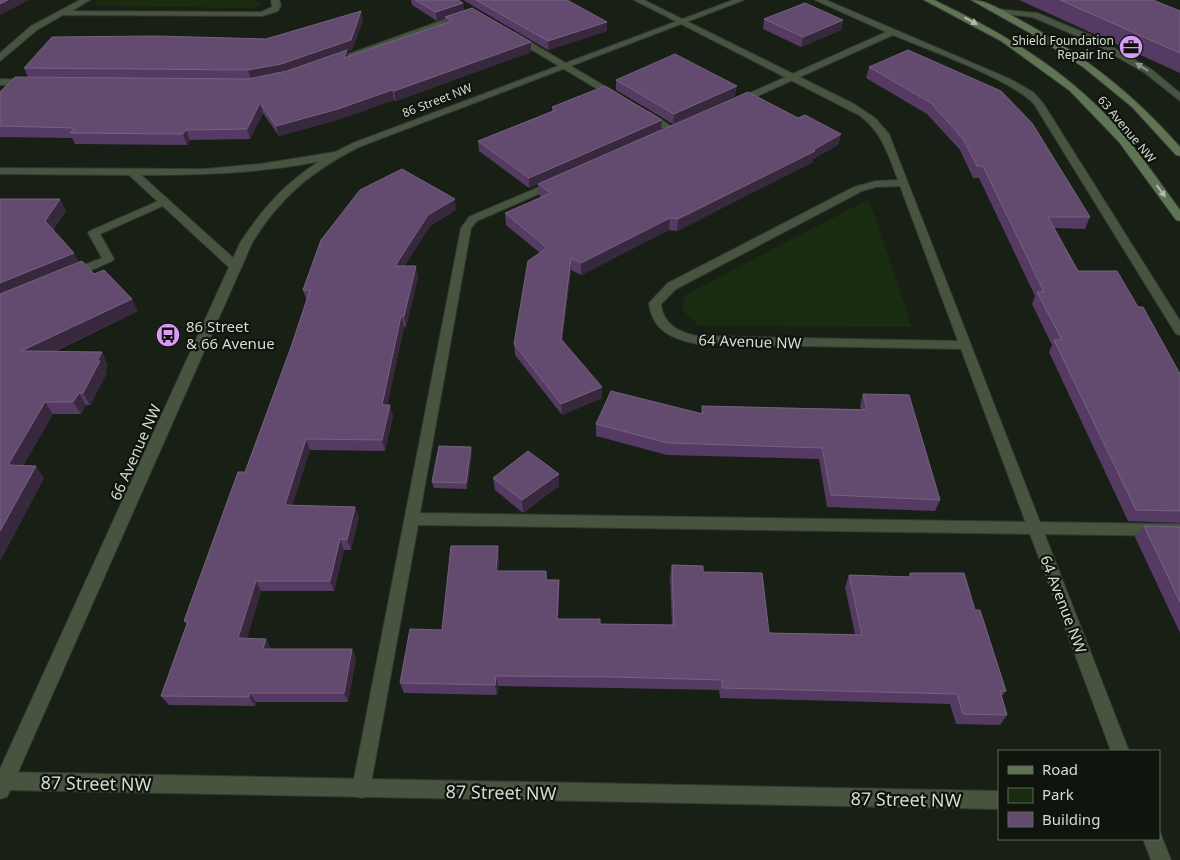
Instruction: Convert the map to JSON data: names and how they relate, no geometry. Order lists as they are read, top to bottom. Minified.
{"streets":{"main road":["63 Avenue NW"],"street":["86 Street NW","64 Avenue NW","66 Avenue NW","87 Street NW"]},"crossings":[["86 Street NW","64 Avenue NW"],["86 Street NW","66 Avenue NW"],["66 Avenue NW","87 Street NW"]],"places":{"office":["Shield Foundation Repair Inc"],"bus stop":["86 Street & 66 Avenue"]},"legend":["Road","Park","Building"]}
